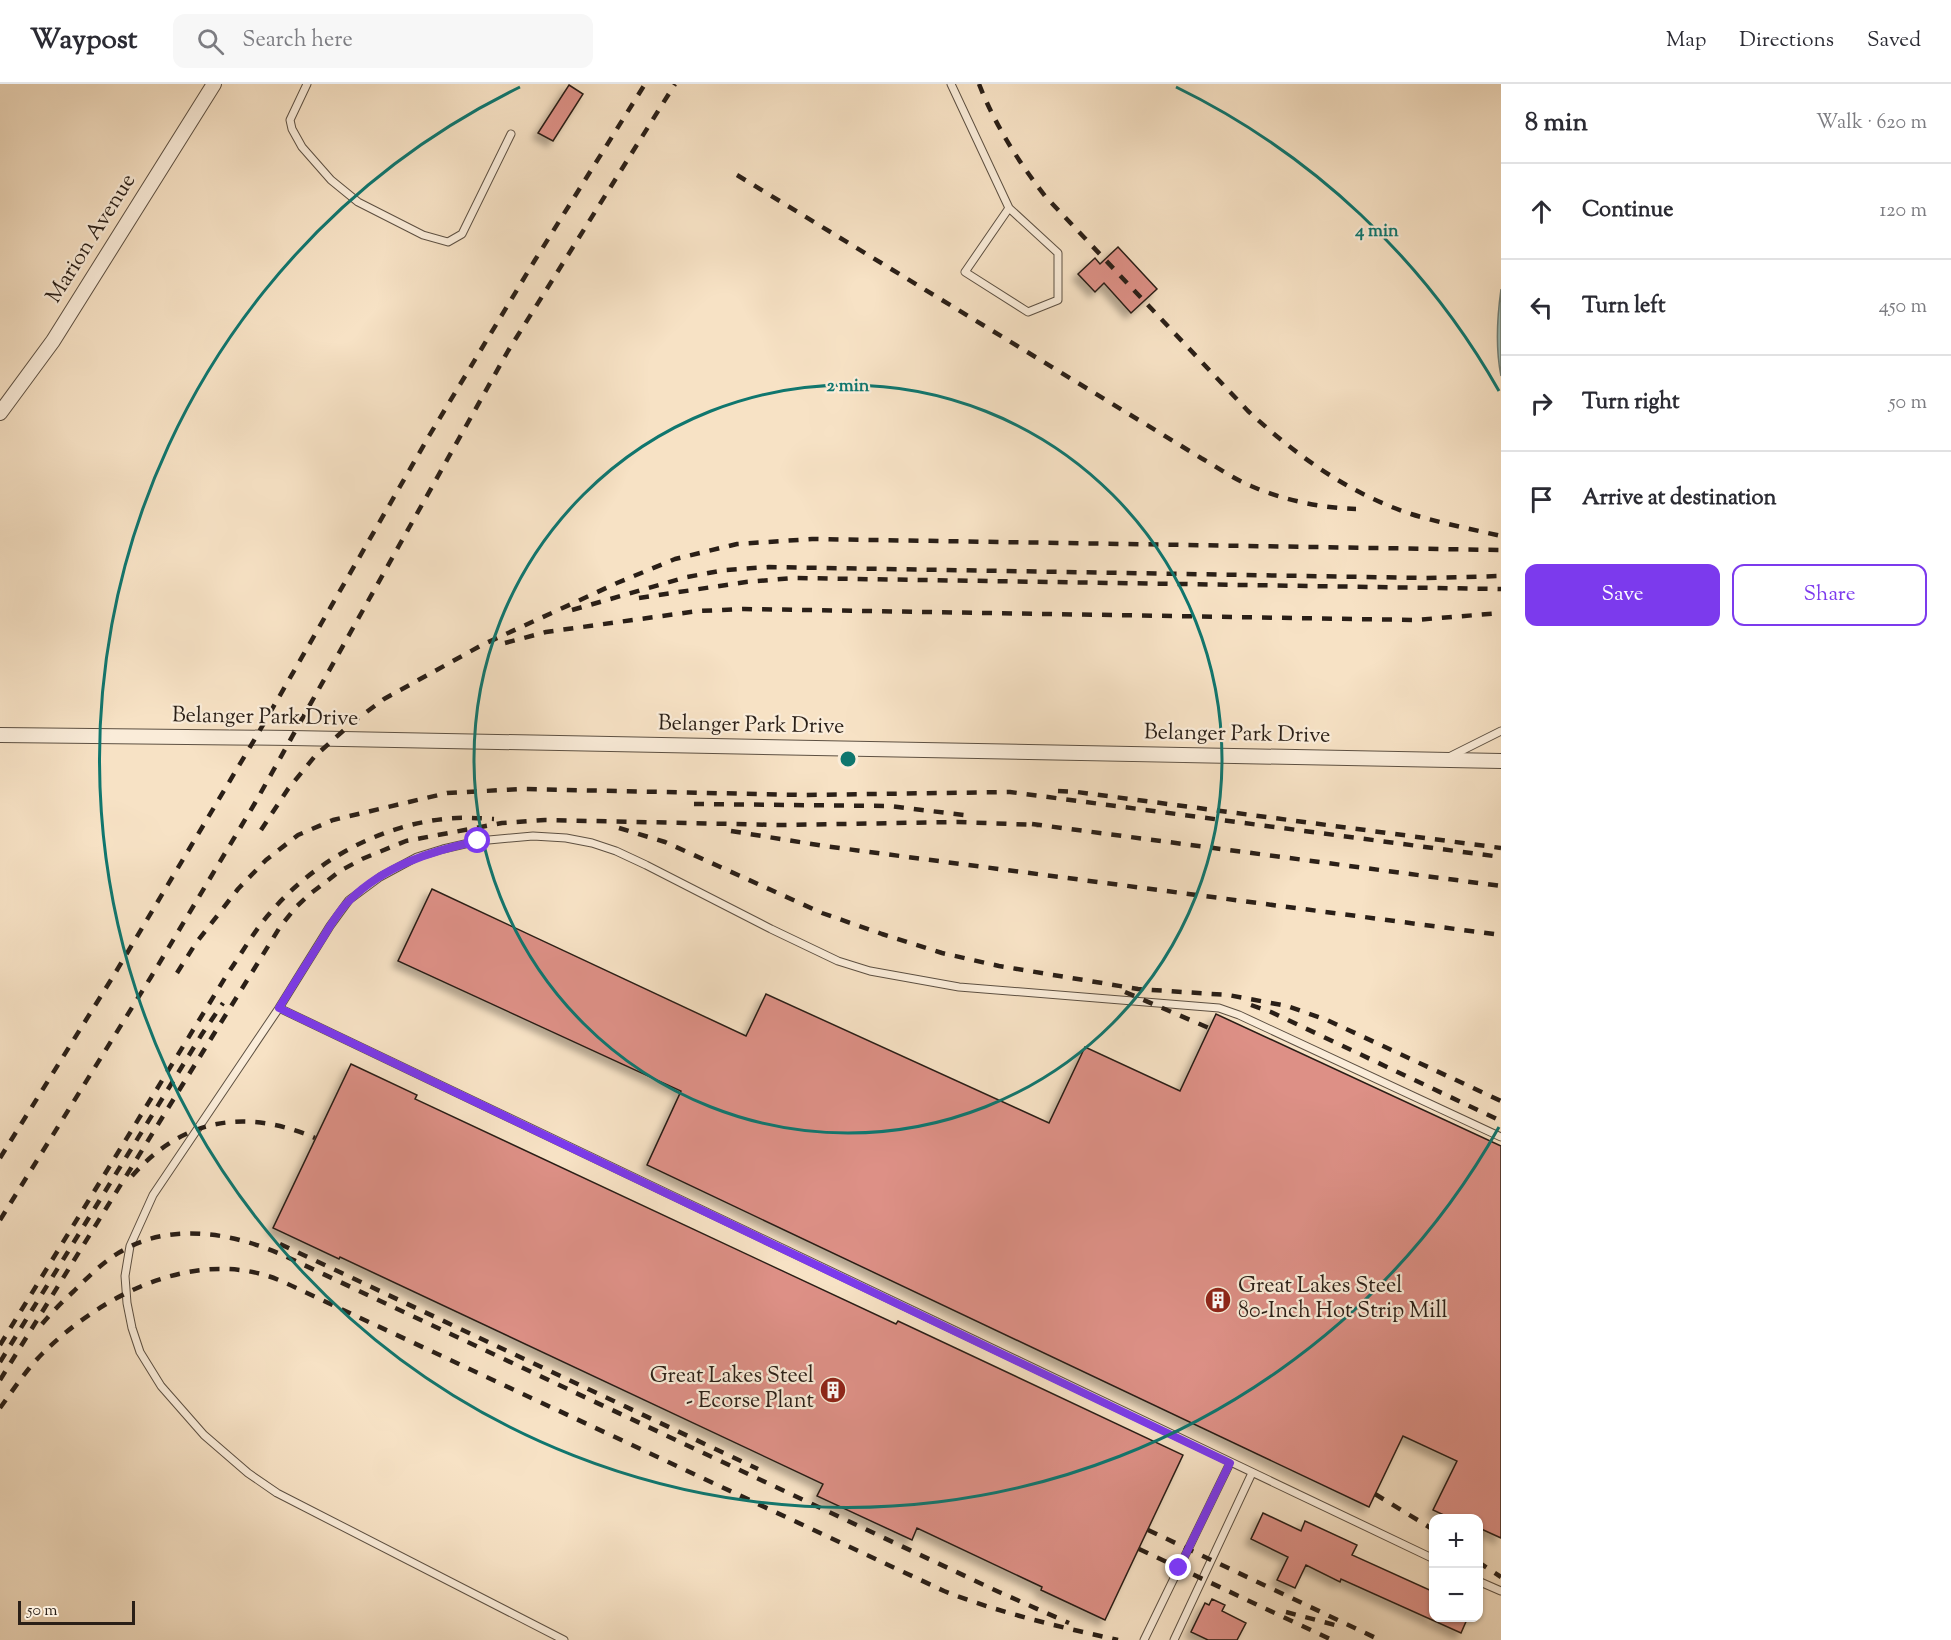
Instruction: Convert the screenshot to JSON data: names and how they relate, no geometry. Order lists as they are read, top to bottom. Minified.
{"streets":{"street":["Marion Avenue","Belanger Park Drive"]},"places":{"building":["Great Lakes Steel 80-Inch Hot Strip Mill","Great Lakes Steel - Ecorse Plant"]},"scale_bar":"50 m","page":{"header":"Waypost","search":"Search here","nav":["Map","Directions","Saved"],"heading":["8 min","Walk · 620 m"],"list":[["Continue","120 m"],["Turn left","450 m"],["Turn right","50 m"],"Arrive at destination"],"buttons":["Save","Share"],"map_buttons":["+","−"],"scale":"50 m"},"rings":["4 min","2 min"]}
